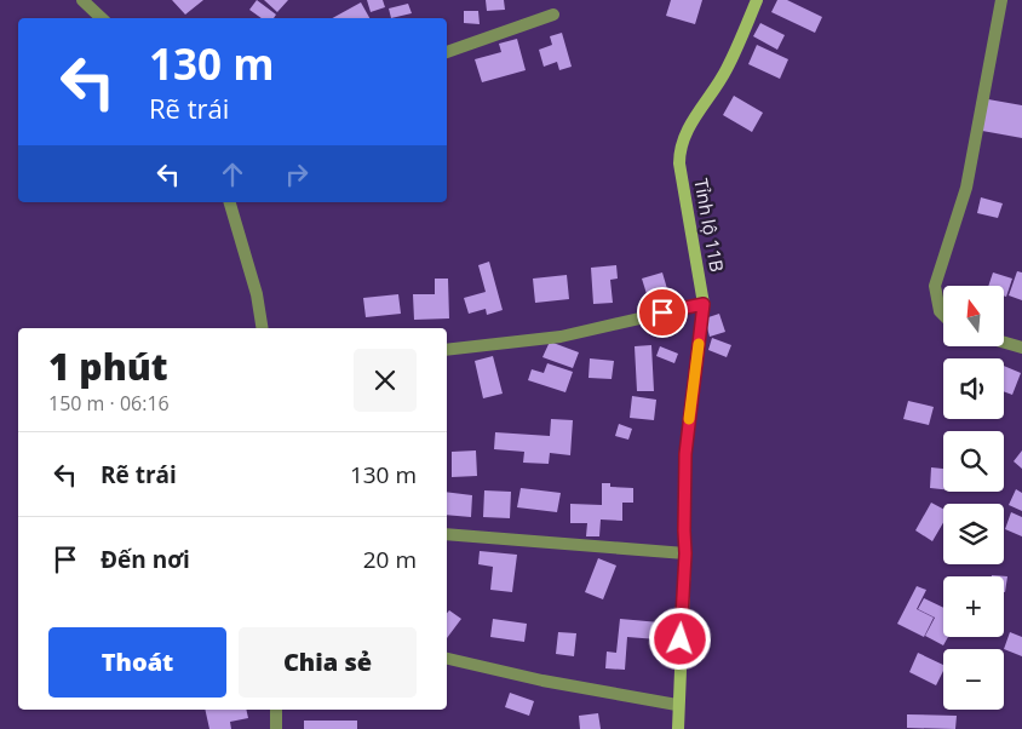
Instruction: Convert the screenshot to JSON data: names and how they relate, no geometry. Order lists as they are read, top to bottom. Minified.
{"streets":{"main road":["Tỉnh lộ 11B"]},"north":"top","page":{"turn":["130 m","Rẽ trái"],"map_buttons":["+","−"],"heading":["1 phút","150 m · 06:16"],"list":[{"name":"Rẽ trái","value":"130 m"},{"name":"Đến nơi","value":"20 m"}],"buttons":["Thoát","Chia sẻ"]}}
